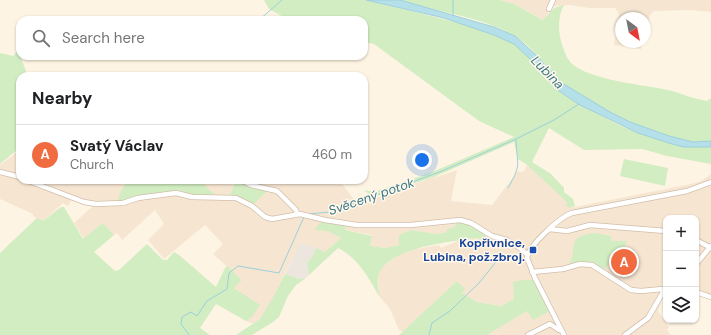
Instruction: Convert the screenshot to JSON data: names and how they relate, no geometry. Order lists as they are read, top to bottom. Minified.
{"water":["Lubina","Svěcený potok"],"places":{"transit":["Kopřivnice, Lubina, pož.zbroj."]},"north":"bottom right","page":{"search":"Search here","heading":"Nearby","list":[{"mark":"A","name":"Svatý Václav","note":"Church","value":"460 m"}],"map_buttons":["+","−"],"pins":"A"}}
